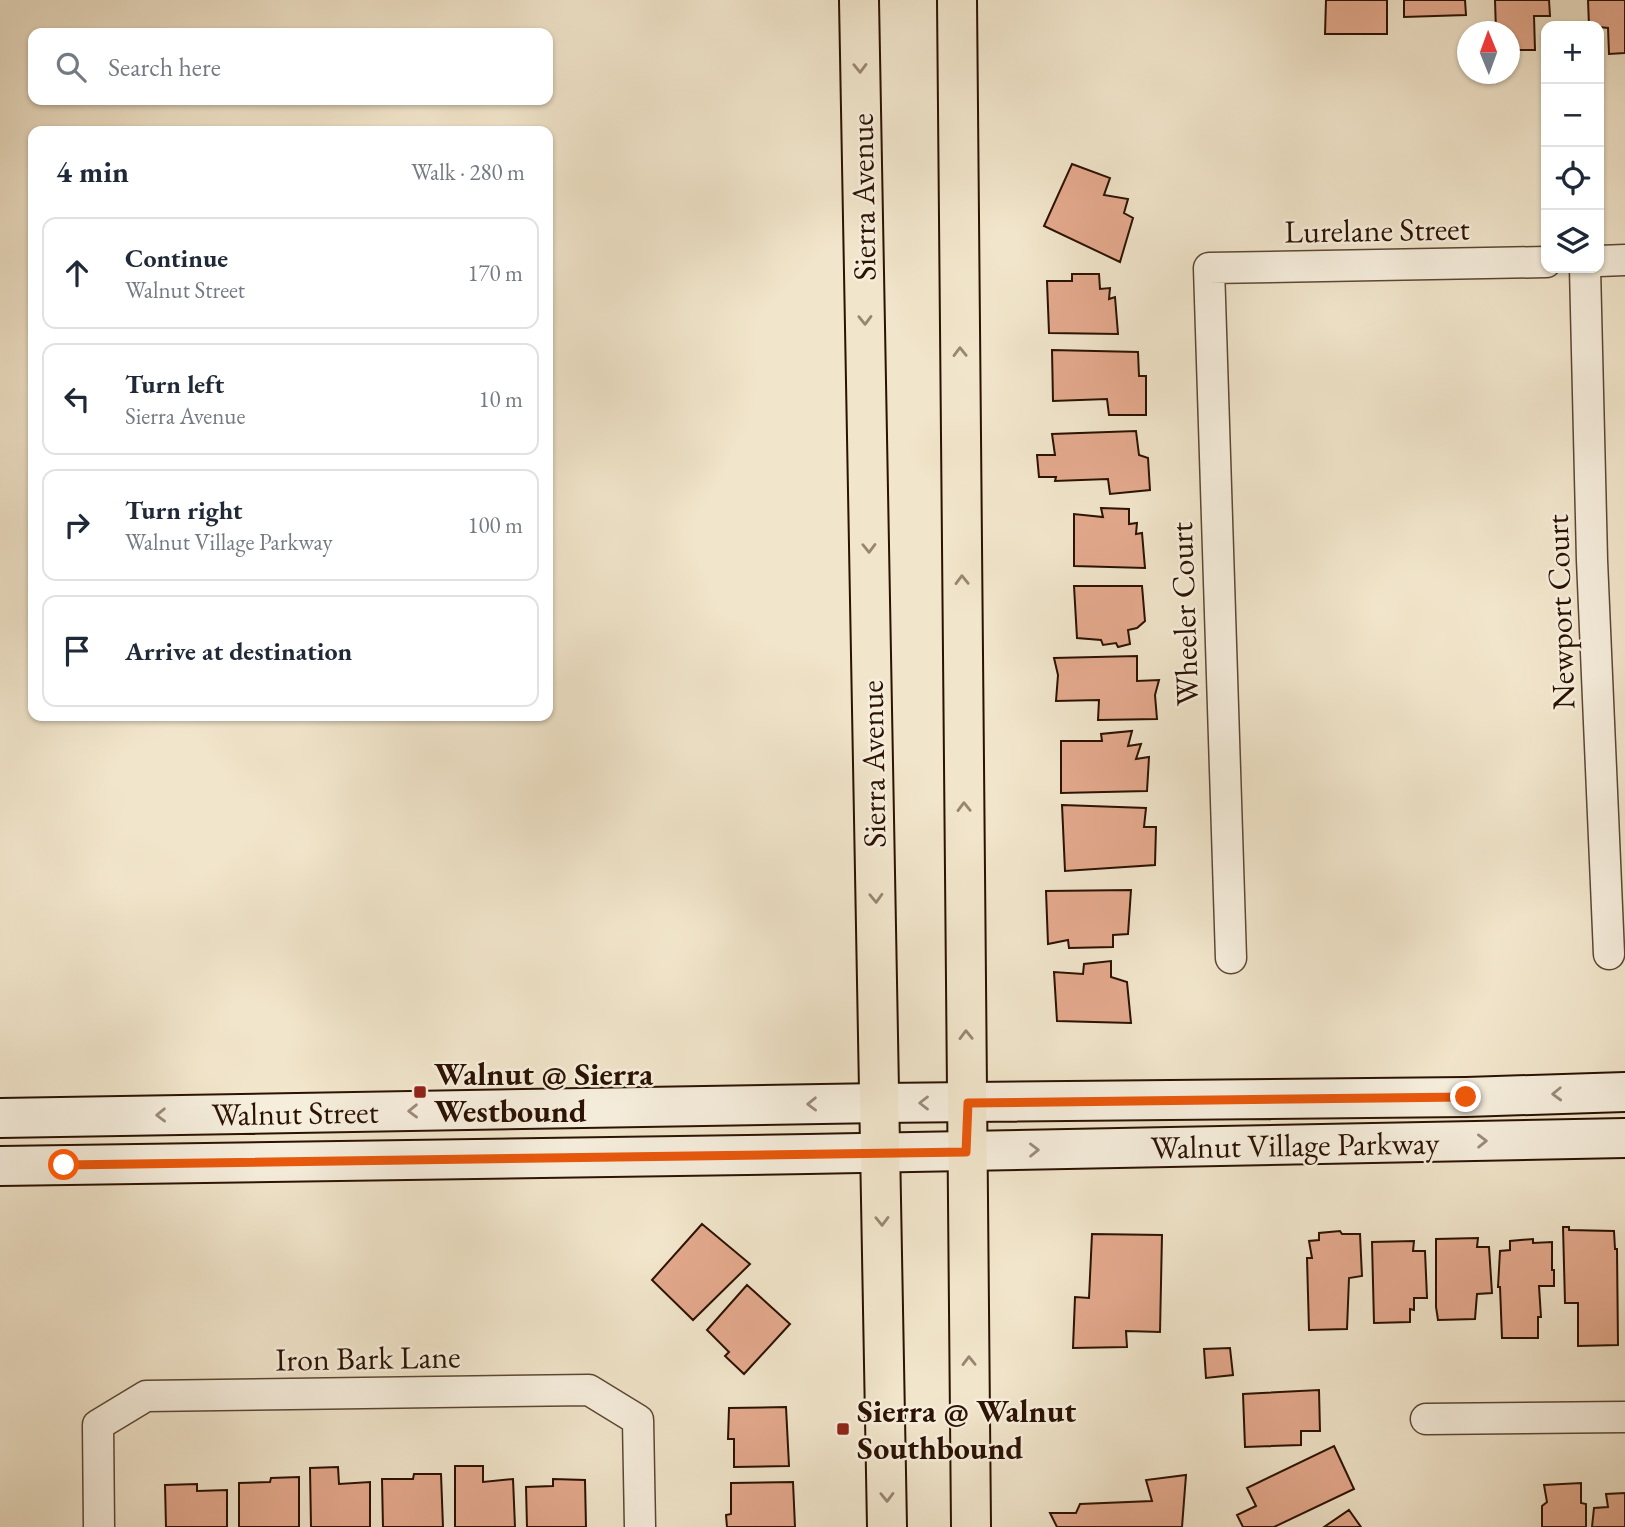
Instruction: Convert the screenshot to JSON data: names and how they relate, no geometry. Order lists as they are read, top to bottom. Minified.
{"streets":{"main road":["Sierra Avenue"],"street":["Lurelane Street","Newport Court","Wheeler Court","Walnut Street","Walnut Village Parkway","Iron Bark Lane"]},"crossings":[["Sierra Avenue","Walnut Street"],["Lurelane Street","Wheeler Court"],["Walnut Street","Walnut Village Parkway"]],"places":{"transit":["Walnut @ Sierra Westbound","Sierra @ Walnut Southbound"]},"north":"top","page":{"map_buttons":["+","−"],"search":"Search here","heading":["4 min","Walk · 280 m"],"list":[["Continue","Walnut Street","170 m"],["Turn left","Sierra Avenue","10 m"],["Turn right","Walnut Village Parkway","100 m"],"Arrive at destination"]}}
